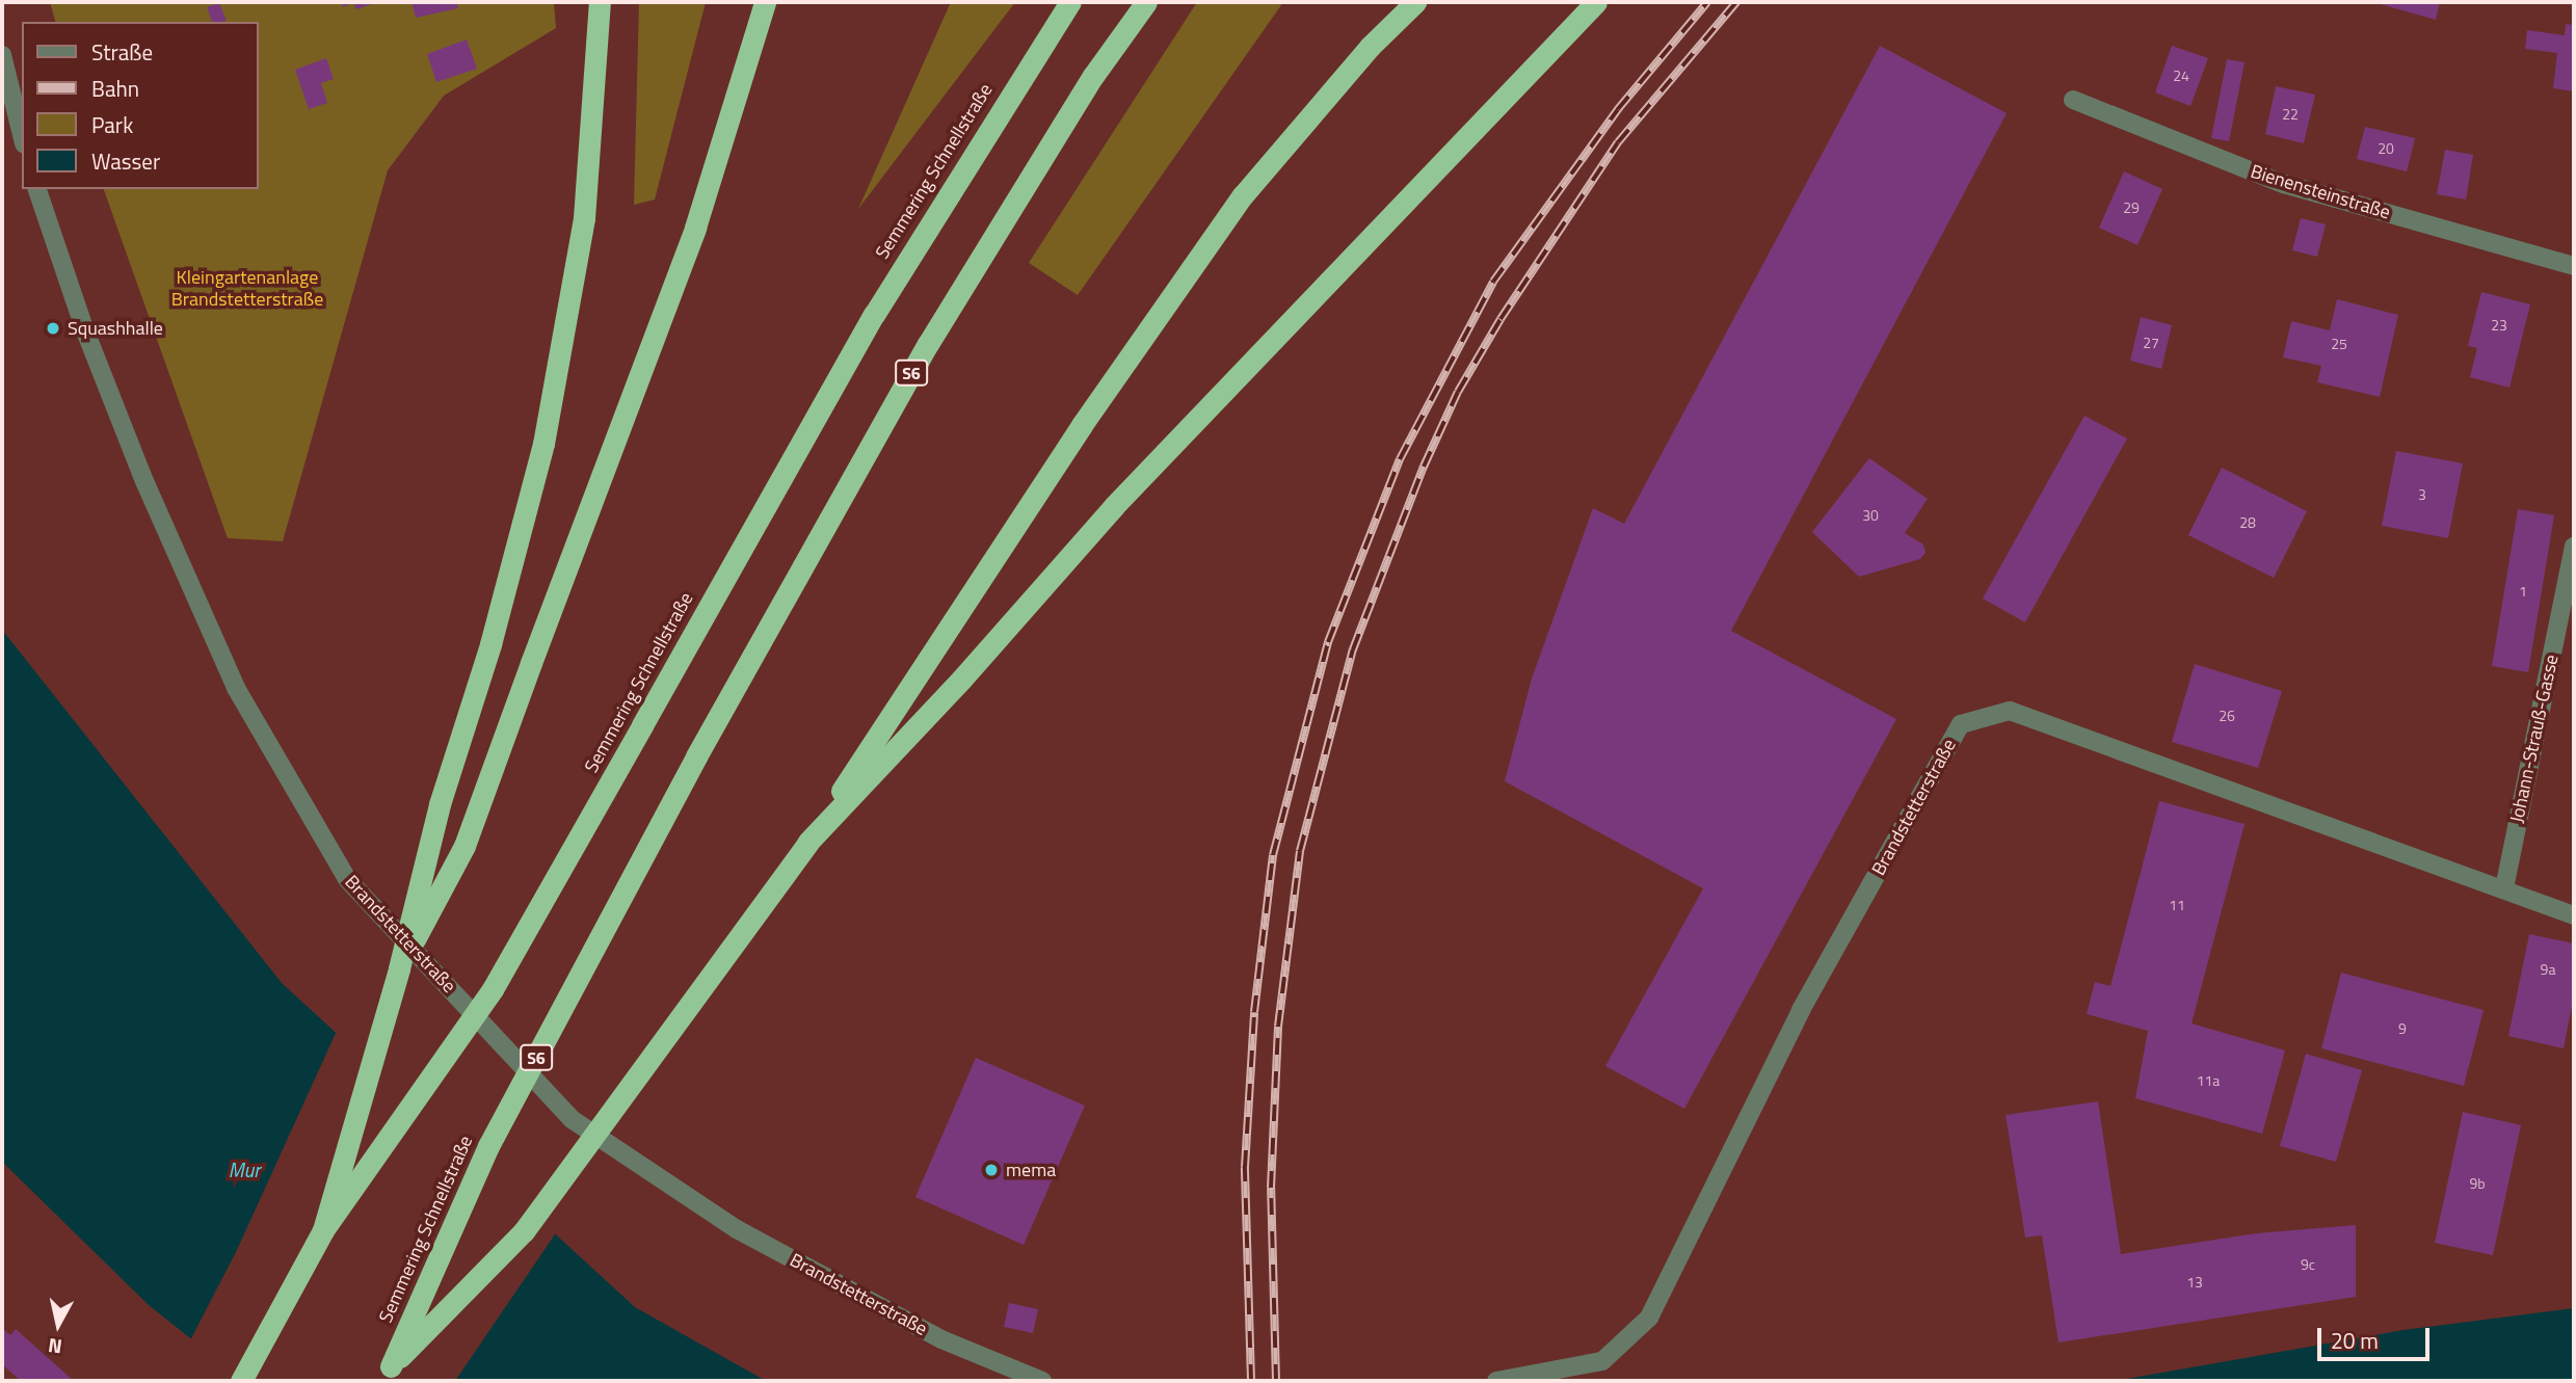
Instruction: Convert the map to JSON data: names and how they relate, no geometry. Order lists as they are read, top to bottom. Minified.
{"streets":{"highway":["Semmering Schnellstraße","S6"],"street":["Bienensteinstraße","Johann-Strauß-Gasse","Brandstetterstraße"]},"crossings":[["Johann-Strauß-Gasse","Brandstetterstraße"]],"water":["Mur"],"parks":["Kleingartenanlage Brandstetterstraße"],"places":["Squashhalle","mema"],"house_numbers":["24","22","20","29","23","27","25","3","30","28","1","26","11","9a","9","11a","9b","9c","13"],"legend":["Straße","Bahn","Park","Wasser"],"scale_bar":"20 m","north":"bottom"}
